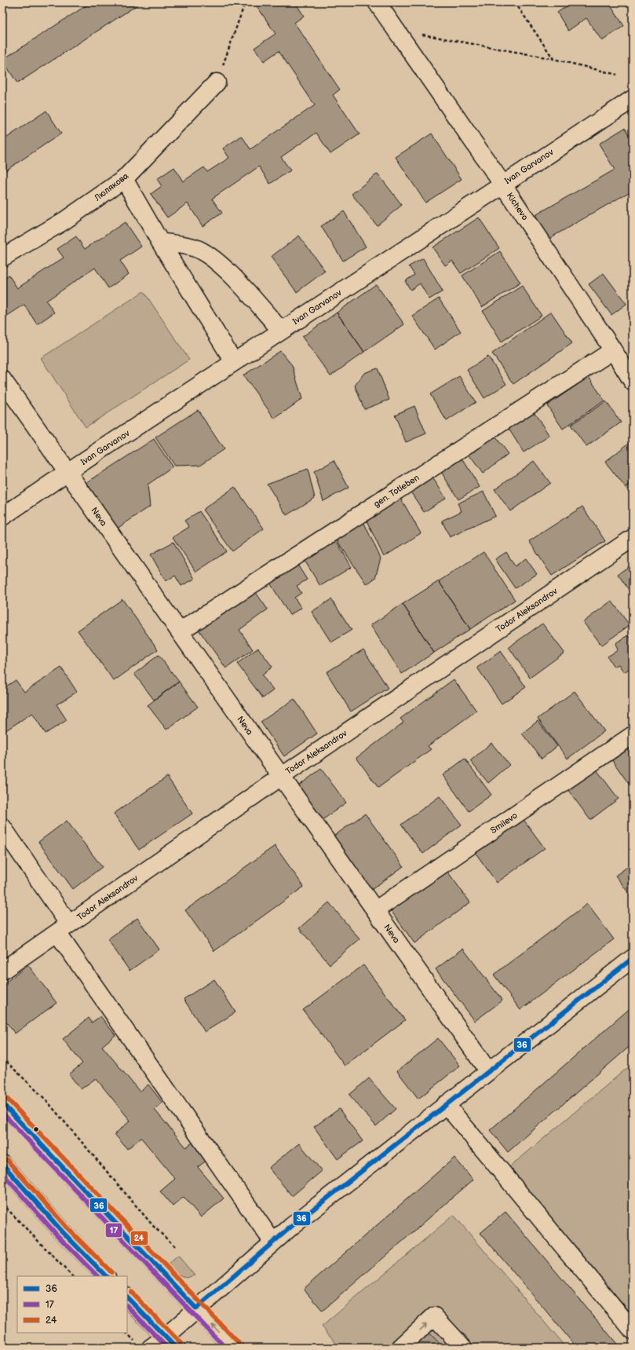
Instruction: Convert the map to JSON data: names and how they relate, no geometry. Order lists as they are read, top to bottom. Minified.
{"streets":{"street":["Ivan Garvanov","Люлякова","Kichevo","gen. Totleben","Neva","Todor Aleksandrov","Smilevo"]},"crossings":[["Ivan Garvanov","Kichevo"],["Ivan Garvanov","Neva"],["Kichevo","gen. Totleben"],["gen. Totleben","Neva"],["Neva","Todor Aleksandrov"],["Neva","Smilevo"]],"lines":["transit line 36","transit line 24","transit line 17"],"legend":["36","17","24"]}
